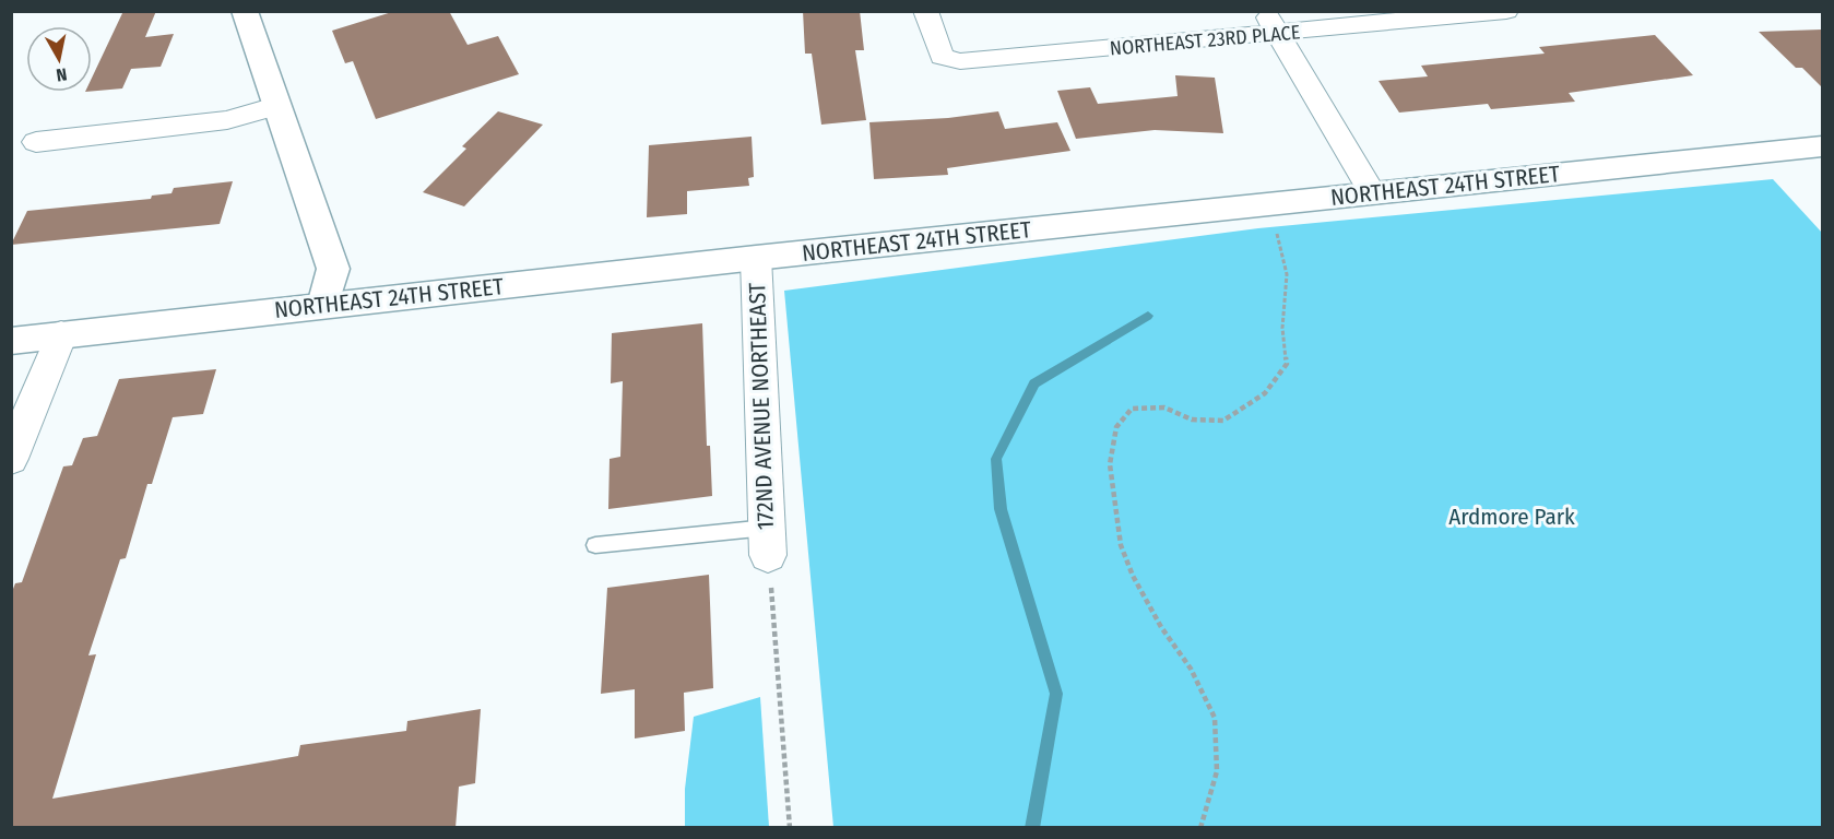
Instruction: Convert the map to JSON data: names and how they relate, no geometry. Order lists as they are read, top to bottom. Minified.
{"streets":{"main road":["NORTHEAST 24TH STREET"],"street":["NORTHEAST 23RD PLACE","172ND AVENUE NORTHEAST"]},"crossings":[["NORTHEAST 24TH STREET","172ND AVENUE NORTHEAST"]],"parks":["Ardmore Park"],"north":"bottom"}
